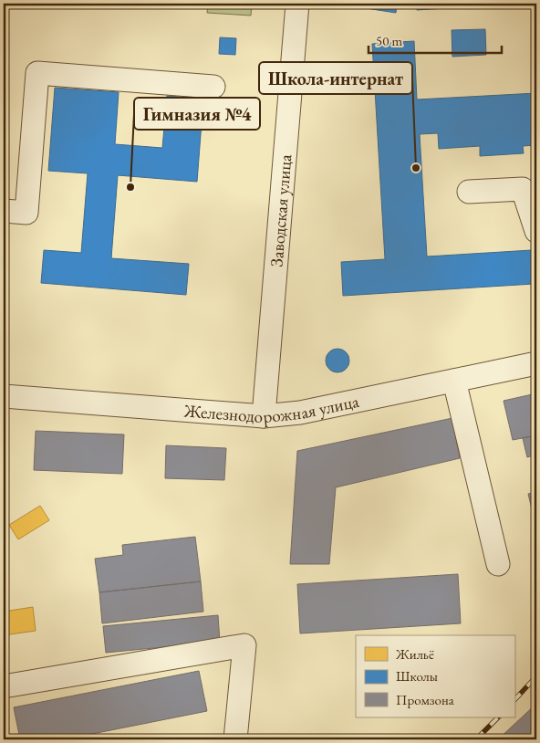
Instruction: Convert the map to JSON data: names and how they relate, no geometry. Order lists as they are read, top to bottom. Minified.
{"streets":{"street":["Заводская улица","Железнодорожная улица"]},"crossings":[["Заводская улица","Железнодорожная улица"]],"places":["Школа-интернат","Гимназия №4"],"legend":["Жильё","Школы","Промзона"],"scale_bar":"50 m"}
